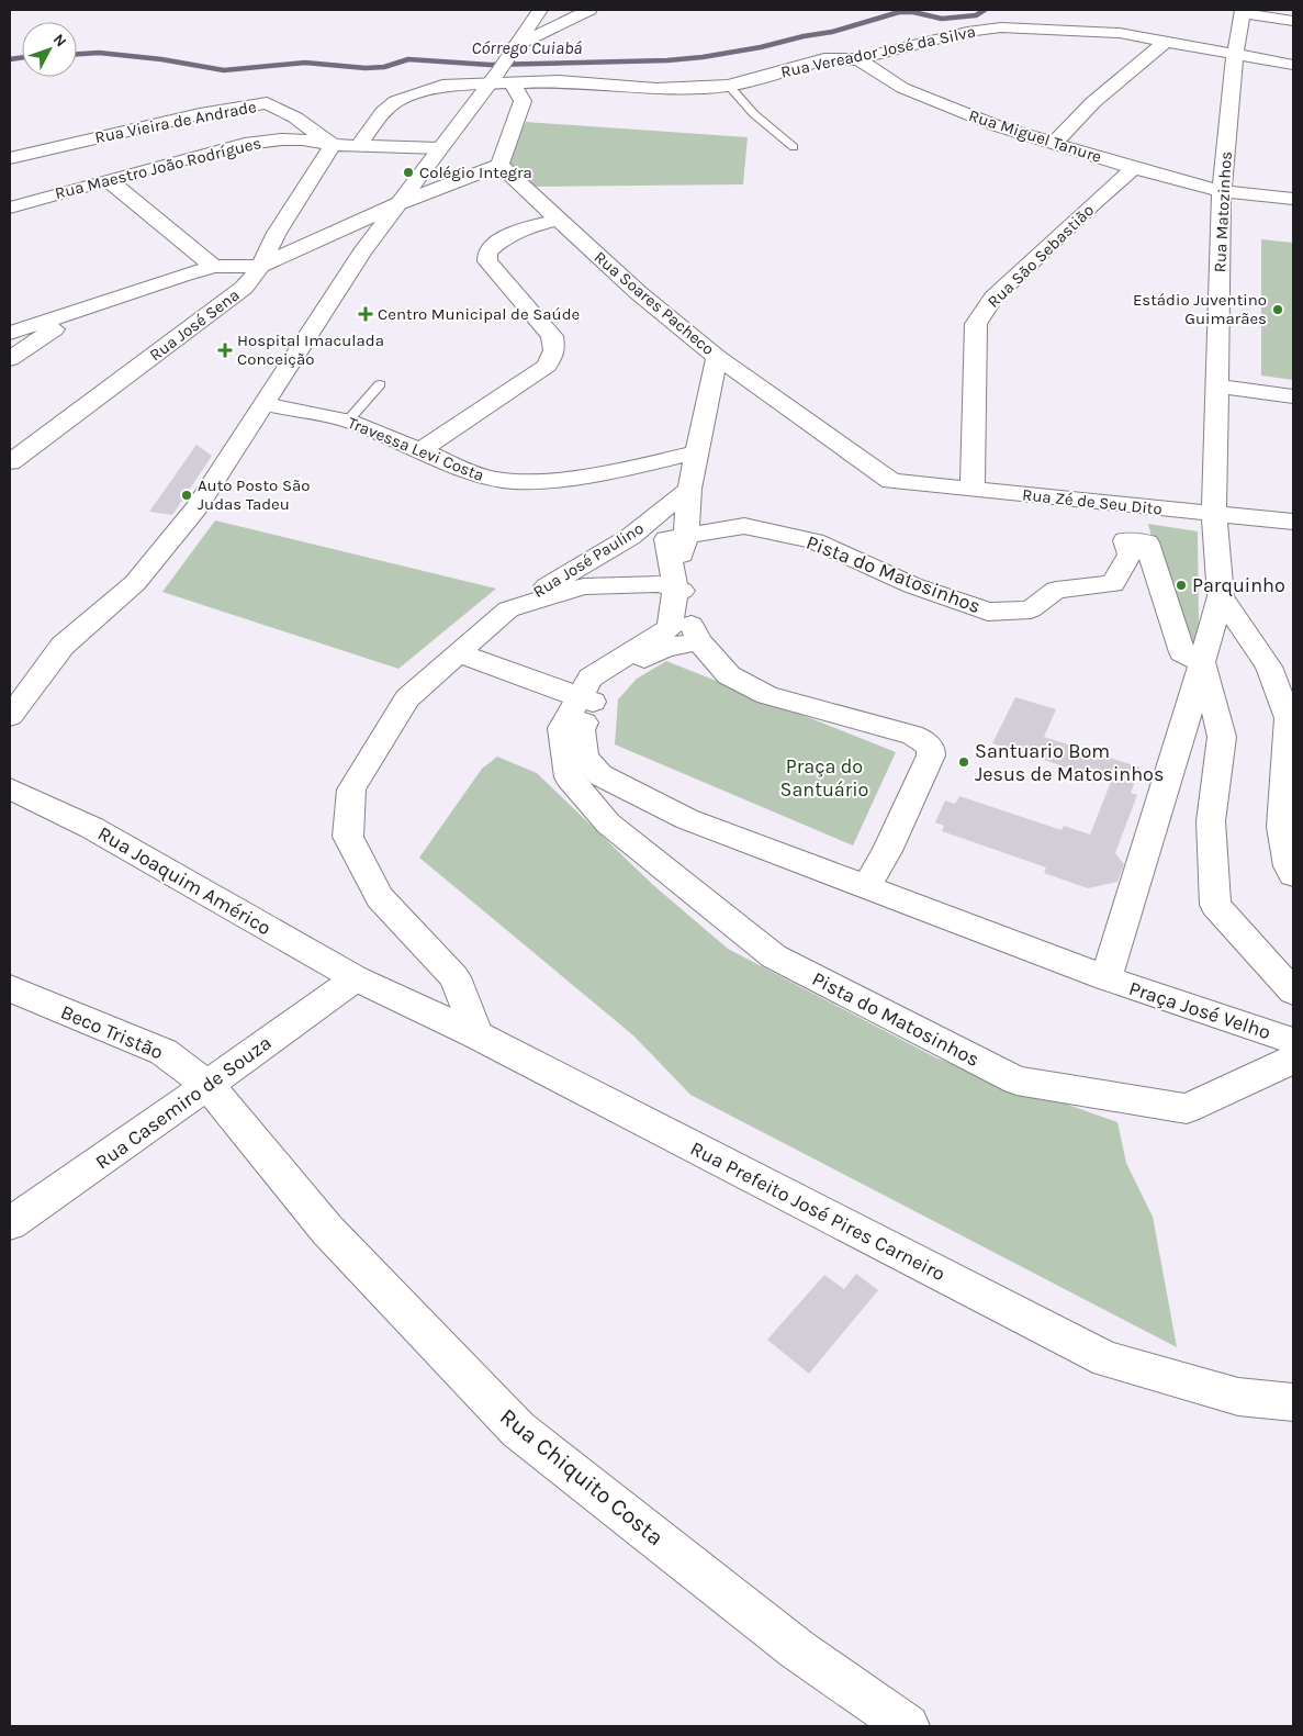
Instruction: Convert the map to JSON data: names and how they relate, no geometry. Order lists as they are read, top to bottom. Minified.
{"streets":{"street":["Rua Vereador José da Silva","Rua Vieira de Andrade","Rua Miguel Tanure","Rua Maestro João Rodrígues","Rua Matozinhos","Rua São Sebastião","Rua Soares Pacheco","Rua José Sena","Travessa Levi Costa","Rua Zé de Seu Dito","Rua José Paulino","Pista do Matosinhos","Rua Joaquim Américo","Praça José Velho","Beco Tristão","Rua Casemiro de Souza","Rua Prefeito José Pires Carneiro","Rua Chiquito Costa"]},"crossings":[["Rua Vereador José da Silva","Rua Miguel Tanure"],["Rua Vereador José da Silva","Rua Matozinhos"],["Rua Vieira de Andrade","Rua Maestro João Rodrígues"],["Rua Vieira de Andrade","Rua José Sena"],["Rua Miguel Tanure","Rua Matozinhos"],["Rua Miguel Tanure","Rua São Sebastião"],["Rua Maestro João Rodrígues","Rua José Sena"],["Rua Matozinhos","Rua Zé de Seu Dito"],["Rua São Sebastião","Rua Zé de Seu Dito"],["Rua Soares Pacheco","Rua Zé de Seu Dito"],["Rua Joaquim Américo","Rua Casemiro de Souza"],["Rua Joaquim Américo","Rua Prefeito José Pires Carneiro"],["Beco Tristão","Rua Casemiro de Souza"],["Beco Tristão","Rua Chiquito Costa"],["Rua Casemiro de Souza","Rua Prefeito José Pires Carneiro"],["Rua Casemiro de Souza","Rua Chiquito Costa"]],"water":["Córrego Cuiabá"],"parks":["Praça do Santuário"],"places":{"other":["Colégio Integra","Estádio Juventino Guimarães","Auto Posto São Judas Tadeu","Parquinho","Santuario Bom Jesus de Matosinhos"],"health":["Centro Municipal de Saúde","Hospital Imaculada Conceição"]},"north":"top right"}
